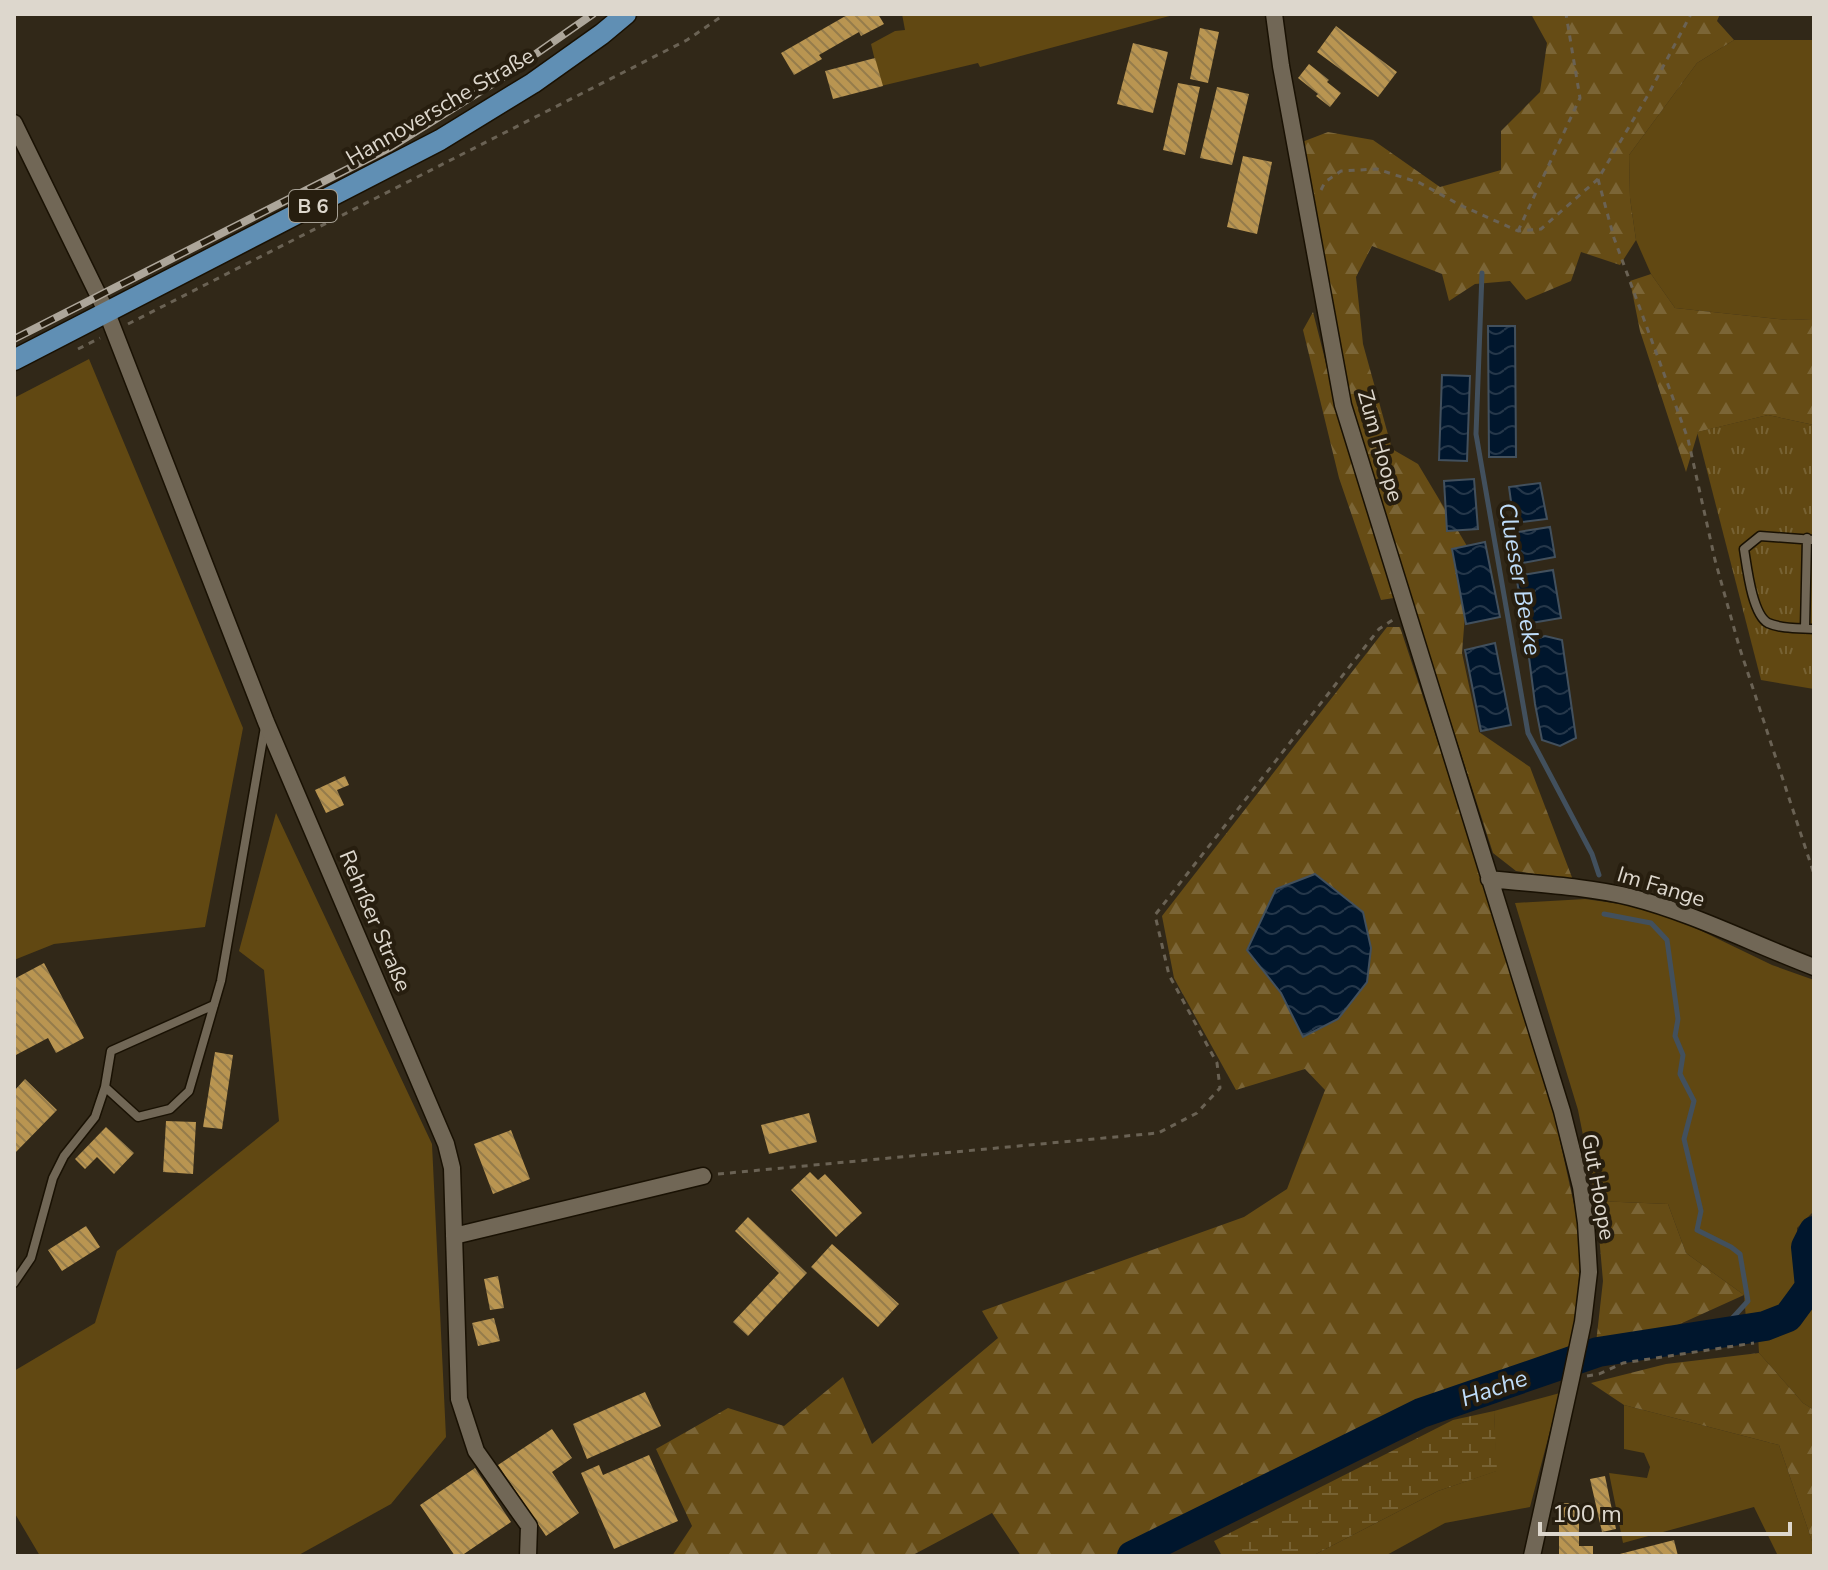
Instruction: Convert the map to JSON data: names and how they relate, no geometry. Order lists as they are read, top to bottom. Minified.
{"streets":{"main road":["Hannoversche Straße","B 6"],"street":["Zum Hoope","Im Fange","Rehrßer Straße","Gut Hoope"]},"crossings":[["Hannoversche Straße","Rehrßer Straße"],["Zum Hoope","Im Fange"],["Zum Hoope","Gut Hoope"],["Im Fange","Gut Hoope"]],"water":["Clueser Beeke","Hache"],"scale_bar":"100 m"}
